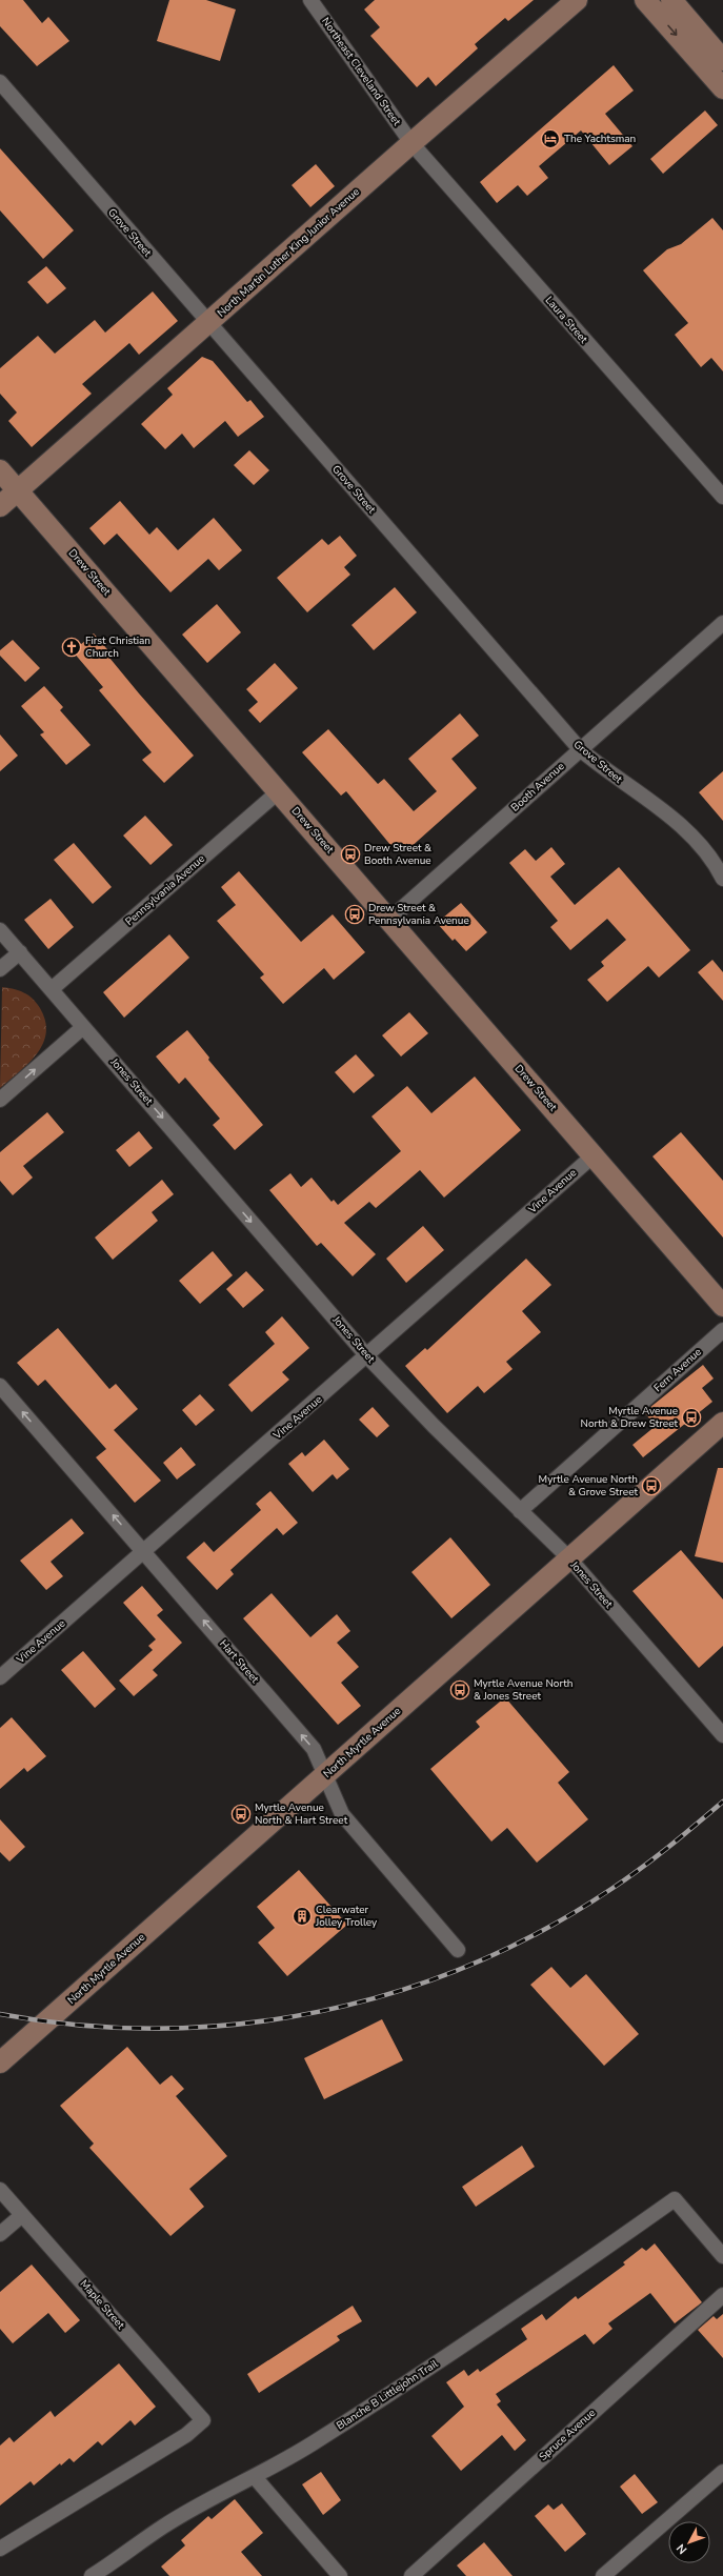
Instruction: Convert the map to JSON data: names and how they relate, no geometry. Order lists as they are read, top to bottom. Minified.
{"streets":{"main road":["North Martin Luther King Junior Avenue","Drew Street","North Myrtle Avenue"],"street":["Northeast Cleveland Street","Grove Street","Laura Street","Booth Avenue","Pennsylvania Avenue","Jones Street","Vine Avenue","Fern Avenue","Hart Street","Maple Street","Blanche B Littlejohn Trail","Spruce Avenue"]},"crossings":[["Northeast Cleveland Street","North Martin Luther King Junior Avenue"],["Northeast Cleveland Street","Laura Street"],["Grove Street","North Martin Luther King Junior Avenue"],["Grove Street","Booth Avenue"],["North Martin Luther King Junior Avenue","Laura Street"],["North Martin Luther King Junior Avenue","Drew Street"],["Drew Street","Booth Avenue"],["Drew Street","Pennsylvania Avenue"],["Drew Street","Vine Avenue"],["Pennsylvania Avenue","Jones Street"],["Jones Street","Vine Avenue"],["Jones Street","Fern Avenue"],["Jones Street","North Myrtle Avenue"],["Vine Avenue","Hart Street"],["Hart Street","North Myrtle Avenue"]],"one_way":["Jones Street","Hart Street"],"places":{"hotel":["The Yachtsman"],"church":["First Christian Church"],"bus stop":["Drew Street & Booth Avenue","Drew Street & Pennsylvania Avenue","Myrtle Avenue North & Drew Street","Myrtle Avenue North & Grove Street","Myrtle Avenue North & Jones Street","Myrtle Avenue North & Hart Street"],"building":["Clearwater Jolley Trolley"]},"north":"bottom left"}
